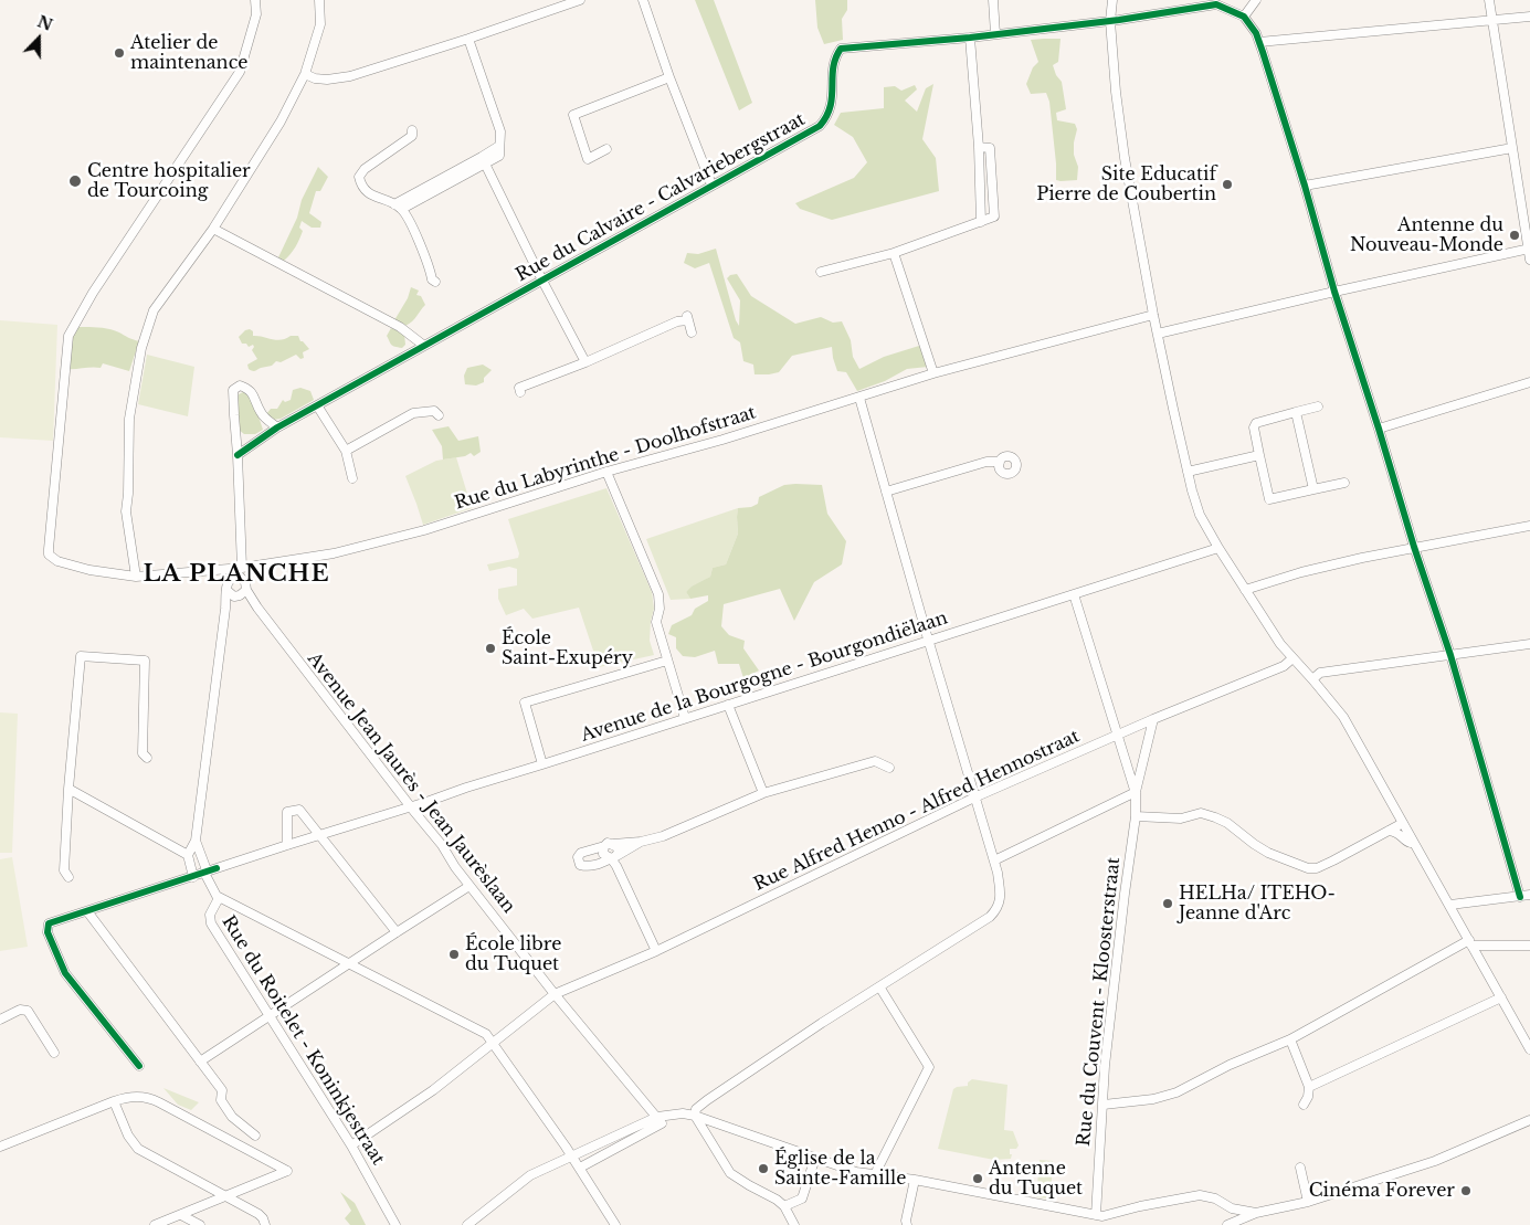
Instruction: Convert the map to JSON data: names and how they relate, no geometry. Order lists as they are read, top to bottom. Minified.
{"streets":{"street":["Rue du Calvaire - Calvariebergstraat","Rue du Labyrinthe - Doolhofstraat","Avenue de la Bourgogne - Bourgondiëlaan","Avenue Jean Jaurès - Jean Jaurèslaan","Rue Alfred Henno - Alfred Hennostraat","Rue du Couvent - Kloosterstraat","Rue du Roitelet - Koninkjestraat"]},"crossings":[["Rue du Labyrinthe - Doolhofstraat","Rue du Roitelet - Koninkjestraat"],["Avenue de la Bourgogne - Bourgondiëlaan","Avenue Jean Jaurès - Jean Jaurèslaan"],["Avenue de la Bourgogne - Bourgondiëlaan","Rue du Couvent - Kloosterstraat"],["Avenue de la Bourgogne - Bourgondiëlaan","Rue du Roitelet - Koninkjestraat"],["Avenue Jean Jaurès - Jean Jaurèslaan","Rue Alfred Henno - Alfred Hennostraat"],["Rue Alfred Henno - Alfred Hennostraat","Rue du Couvent - Kloosterstraat"],["Rue Alfred Henno - Alfred Hennostraat","Rue du Roitelet - Koninkjestraat"]],"districts":["LA PLANCHE"],"places":["Atelier de maintenance","Centre hospitalier de Tourcoing","Site Educatif Pierre de Coubertin","Antenne du Nouveau-Monde","École Saint-Exupéry","HELHa/ ITEHO- Jeanne d'Arc","École libre du Tuquet","Église de la Sainte-Famille","Antenne du Tuquet","Cinéma Forever"],"north":"top"}
